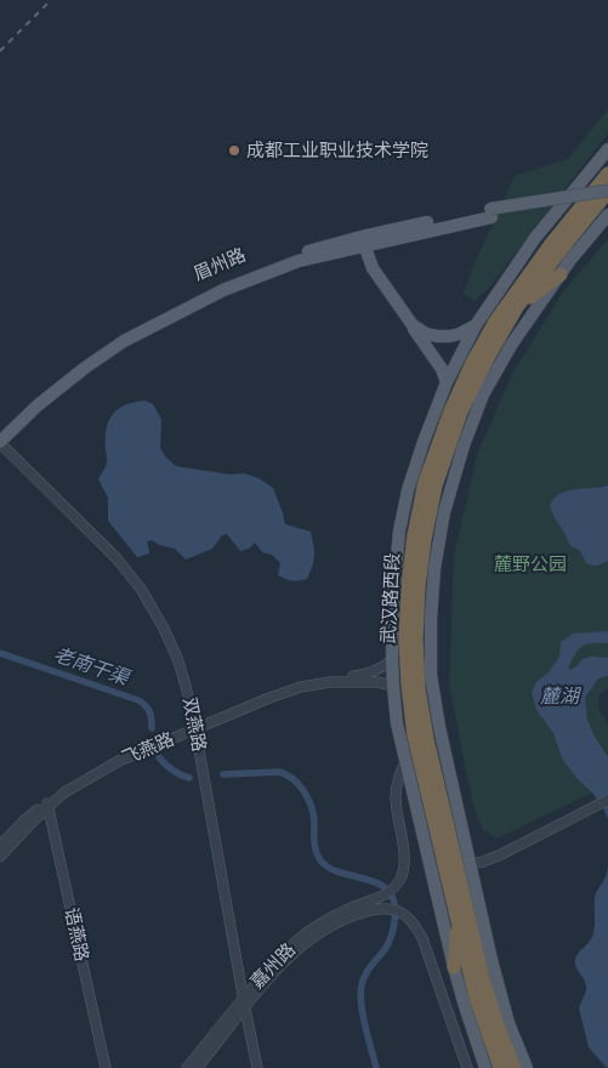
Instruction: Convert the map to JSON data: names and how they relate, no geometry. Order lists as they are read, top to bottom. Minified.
{"streets":{"highway":["武汉路西段"],"main road":["眉州路"],"street":["双燕路","飞燕路","语燕路","嘉州路"]},"crossings":[["双燕路","飞燕路"],["双燕路","嘉州路"],["飞燕路","语燕路"]],"water":["老南干渠","麓湖"],"parks":["麓野公园"],"places":["成都工业职业技术学院"]}
